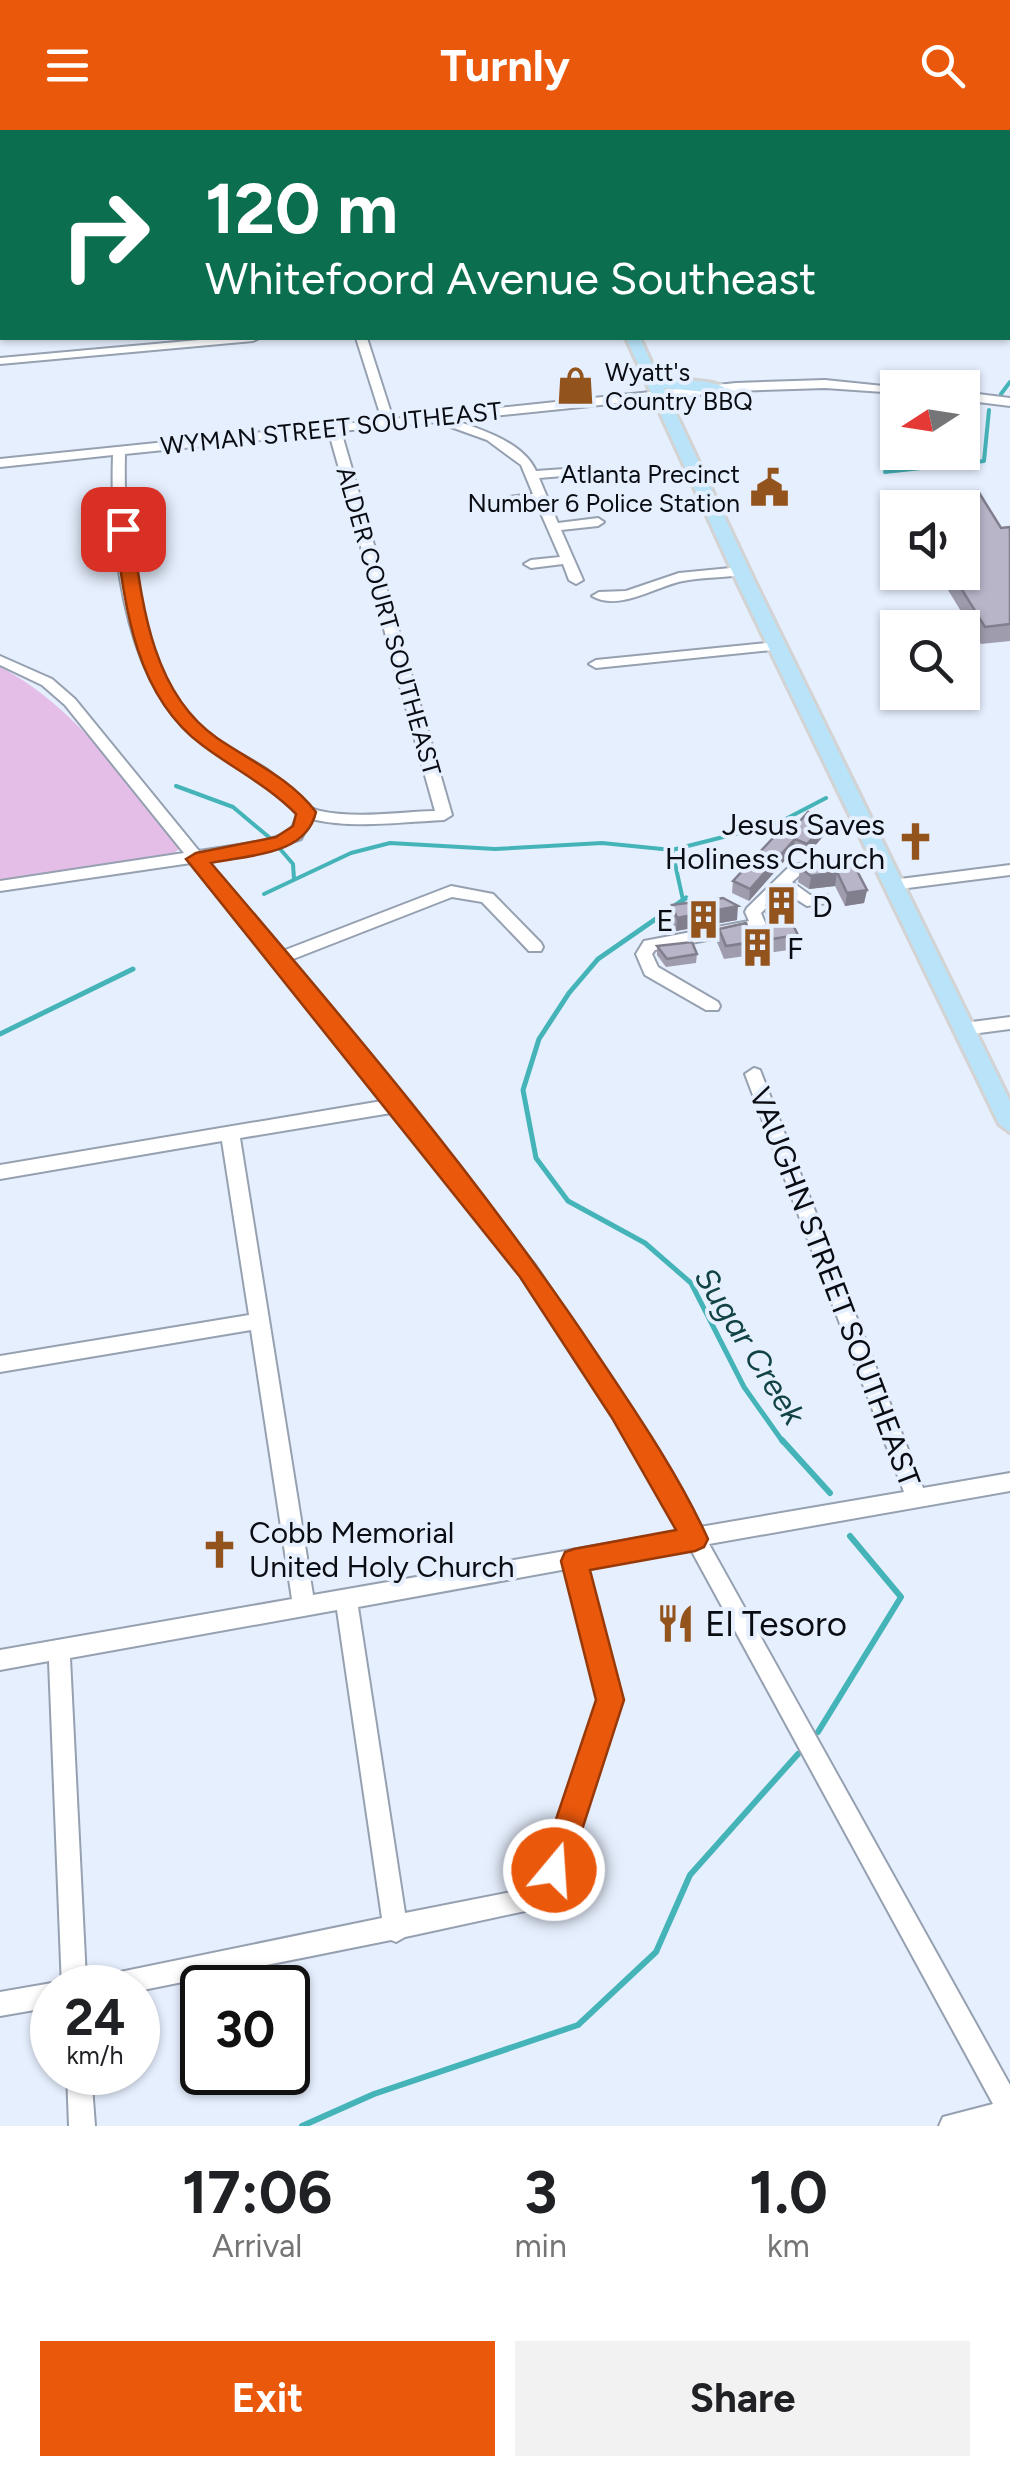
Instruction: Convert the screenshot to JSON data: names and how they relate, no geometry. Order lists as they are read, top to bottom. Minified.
{"streets":{"street":["WYMAN STREET SOUTHEAST","ALDER COURT SOUTHEAST","VAUGHN STREET SOUTHEAST"]},"crossings":[["WYMAN STREET SOUTHEAST","ALDER COURT SOUTHEAST"]],"water":["Sugar Creek"],"places":{"shop":["Wyatt's Country BBQ"],"public building":["Atlanta Precinct Number 6 Police Station"],"church":["Jesus Saves Holiness Church","Cobb Memorial United Holy Church"],"building":["D","E","F"],"restaurant":["El Tesoro"]},"north":"left","page":{"header":"Turnly","turn":["120 m","Whitefoord Avenue Southeast"],"speed":"24 km/h","limit":"30","eta":["17:06","Arrival","3","min","1.0","km"],"buttons":["Exit","Share"]}}
